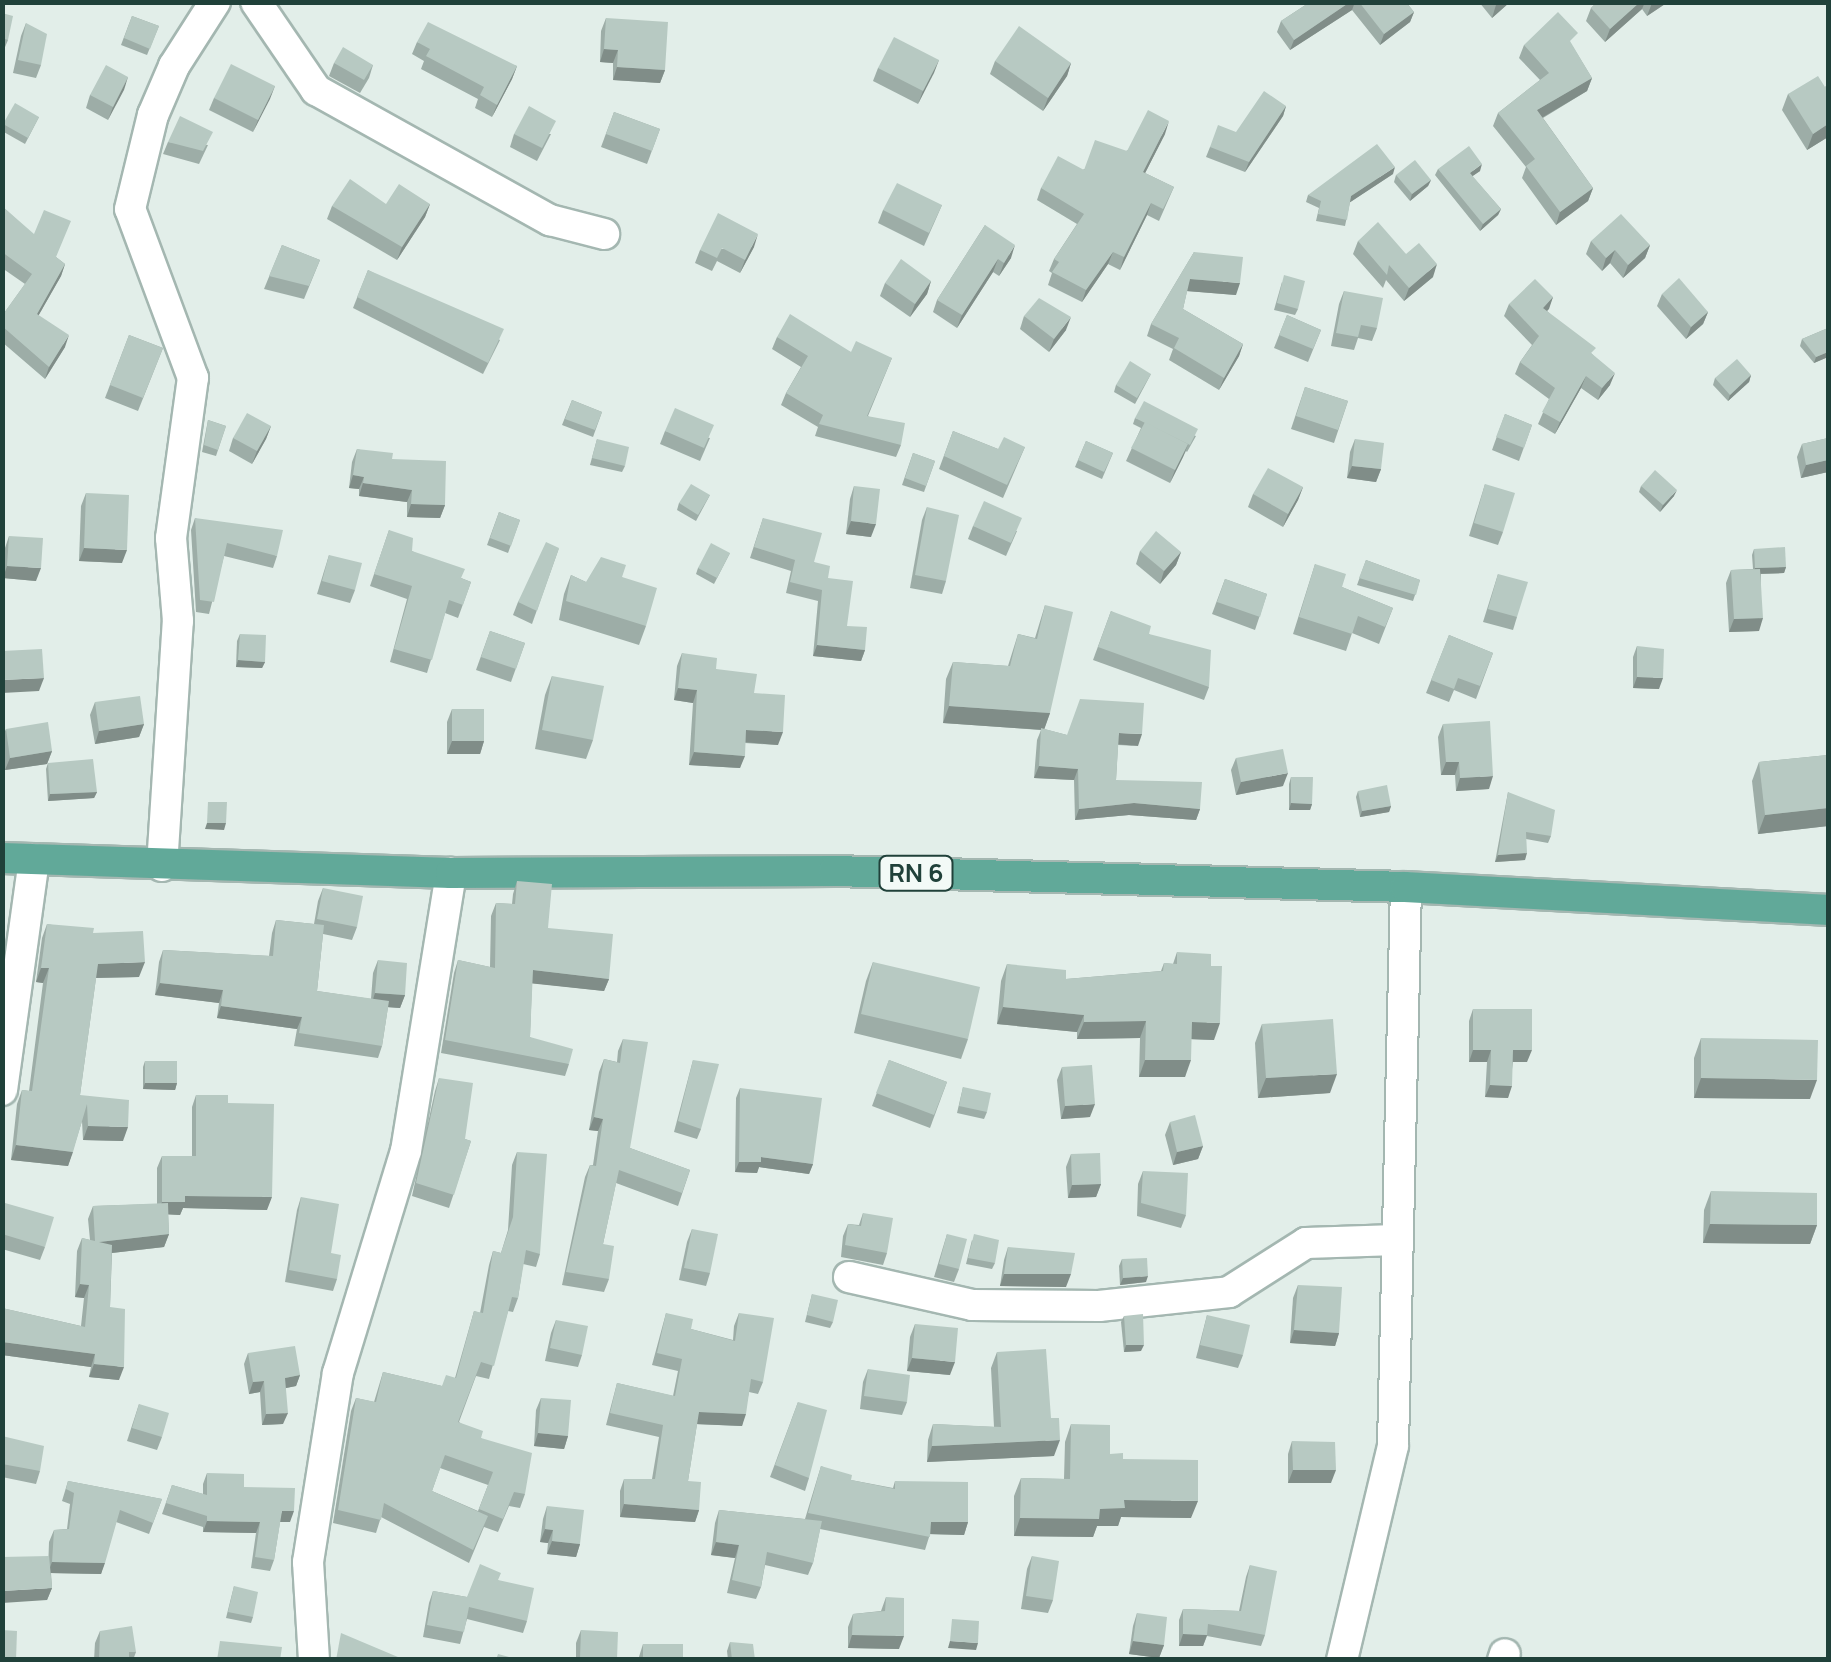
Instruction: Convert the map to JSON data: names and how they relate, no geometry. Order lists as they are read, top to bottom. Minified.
{"streets":{"main road":["RN 6"]}}
